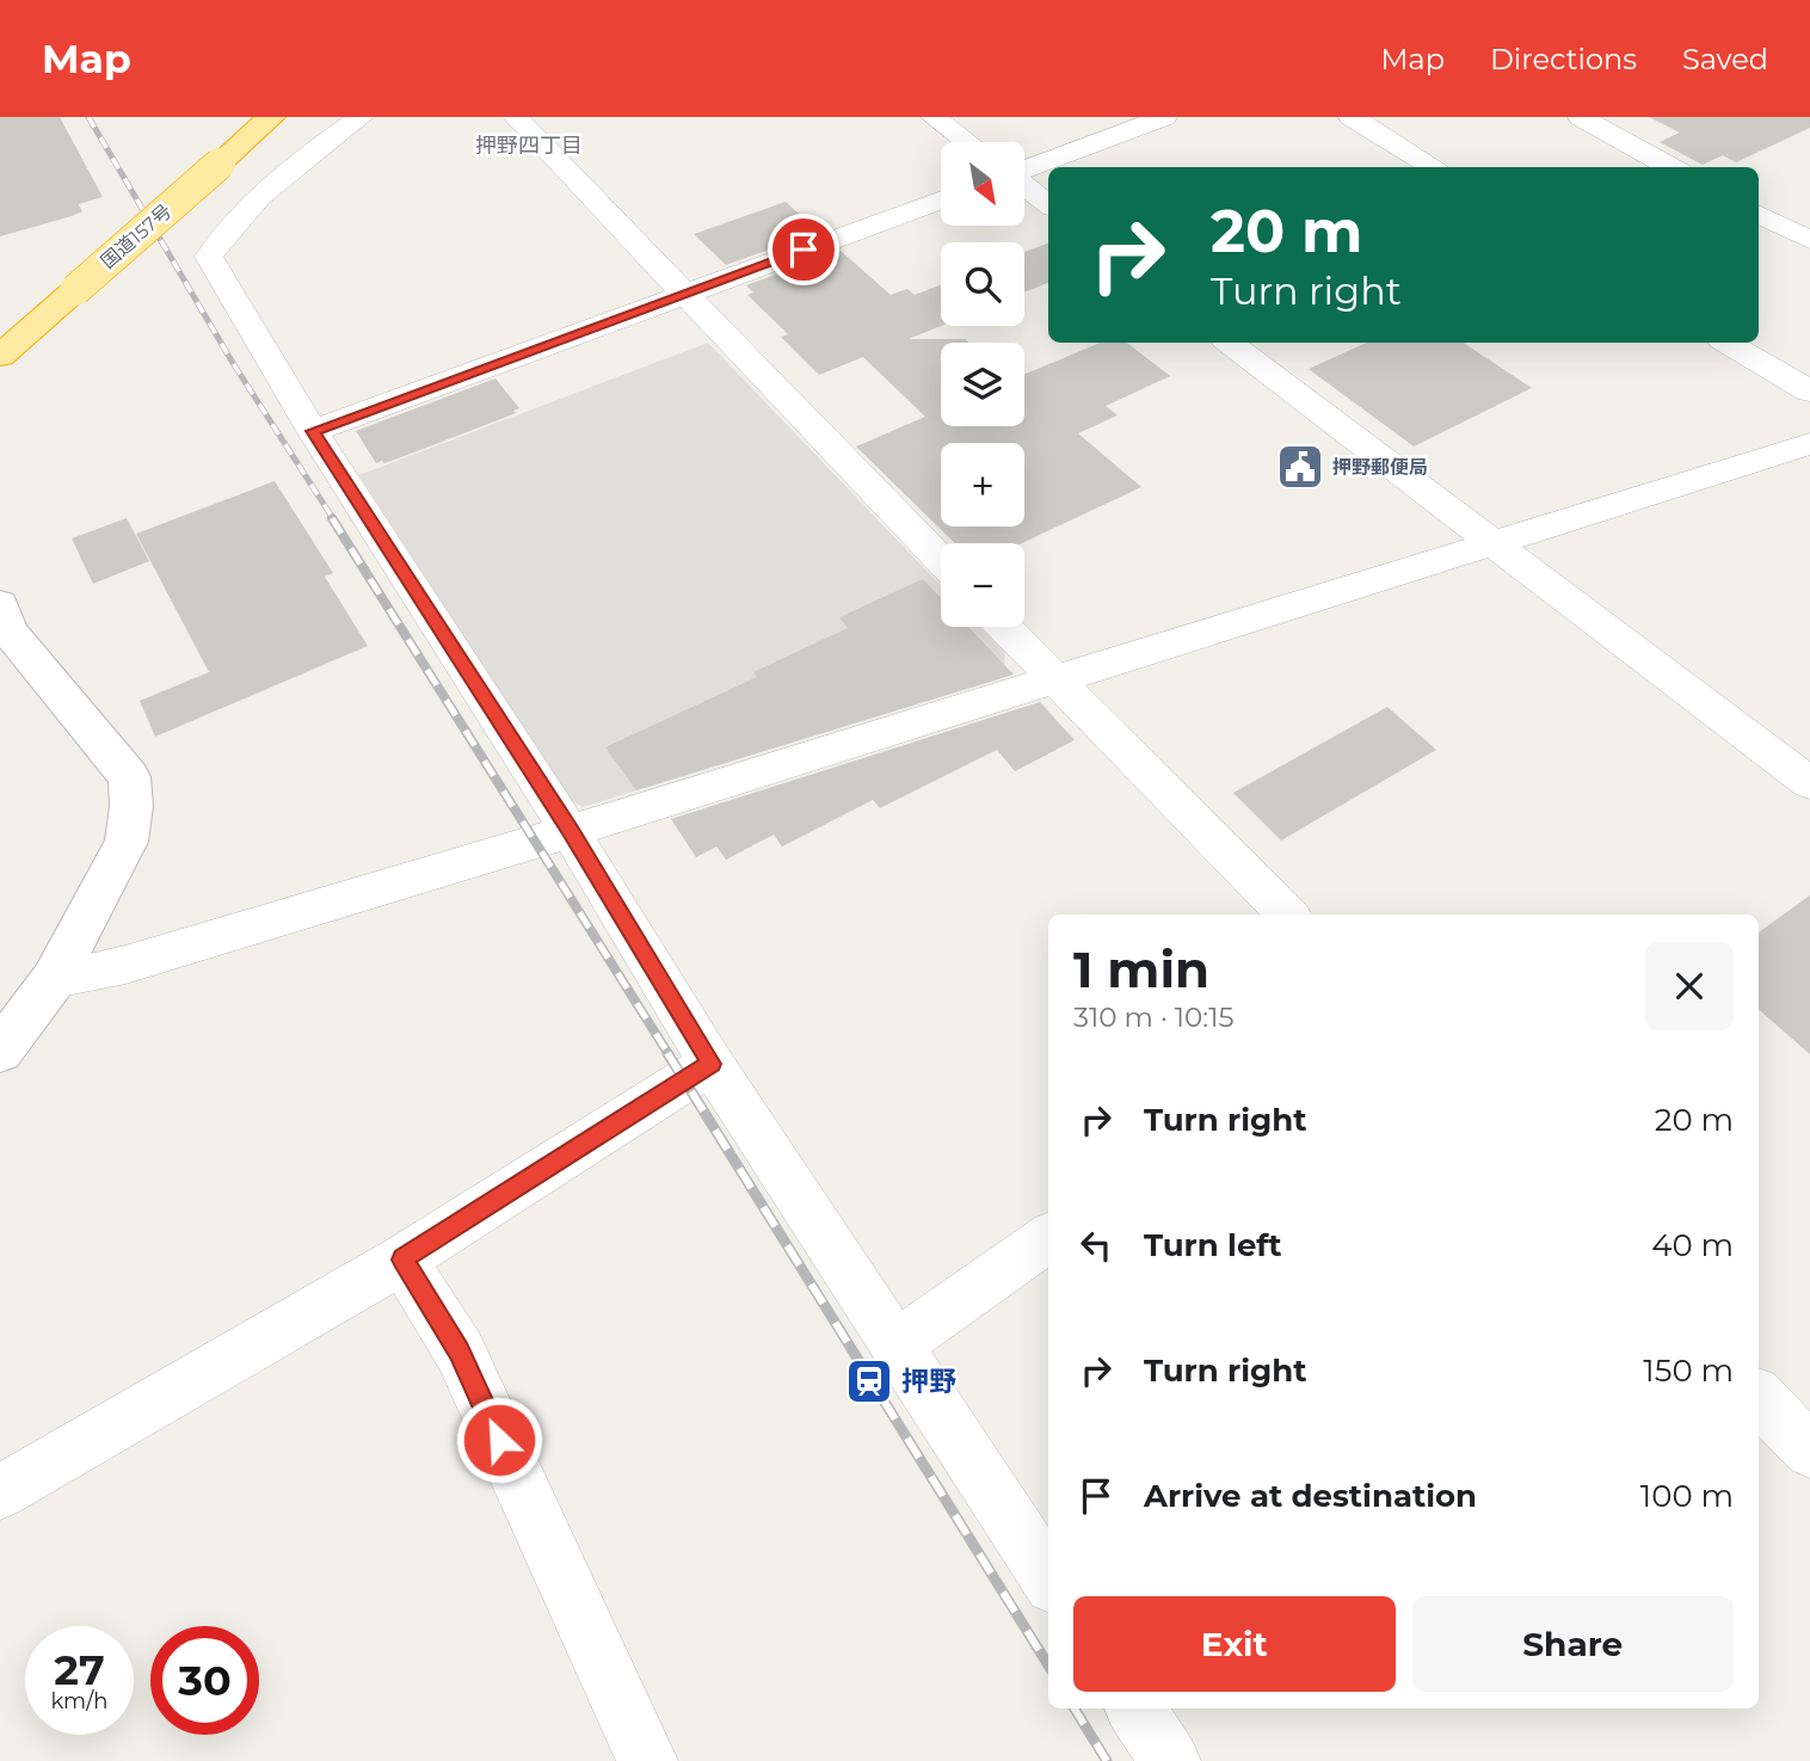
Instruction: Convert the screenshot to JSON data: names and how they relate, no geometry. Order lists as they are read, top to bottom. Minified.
{"streets":{"highway":["国道157号"]},"districts":["押野四丁目"],"places":{"public building":["押野郵便局"],"station":["押野"]},"north":"bottom right","page":{"header":"Map","nav":["Map","Directions","Saved"],"map_buttons":["+","−"],"turn":["20 m","Turn right"],"heading":["1 min","310 m · 10:15"],"list":[{"name":"Turn right","value":"20 m"},{"name":"Turn left","value":"40 m"},{"name":"Turn right","value":"150 m"},{"name":"Arrive at destination","value":"100 m"}],"buttons":["Exit","Share"],"speed":"27 km/h","limit":"30"}}
